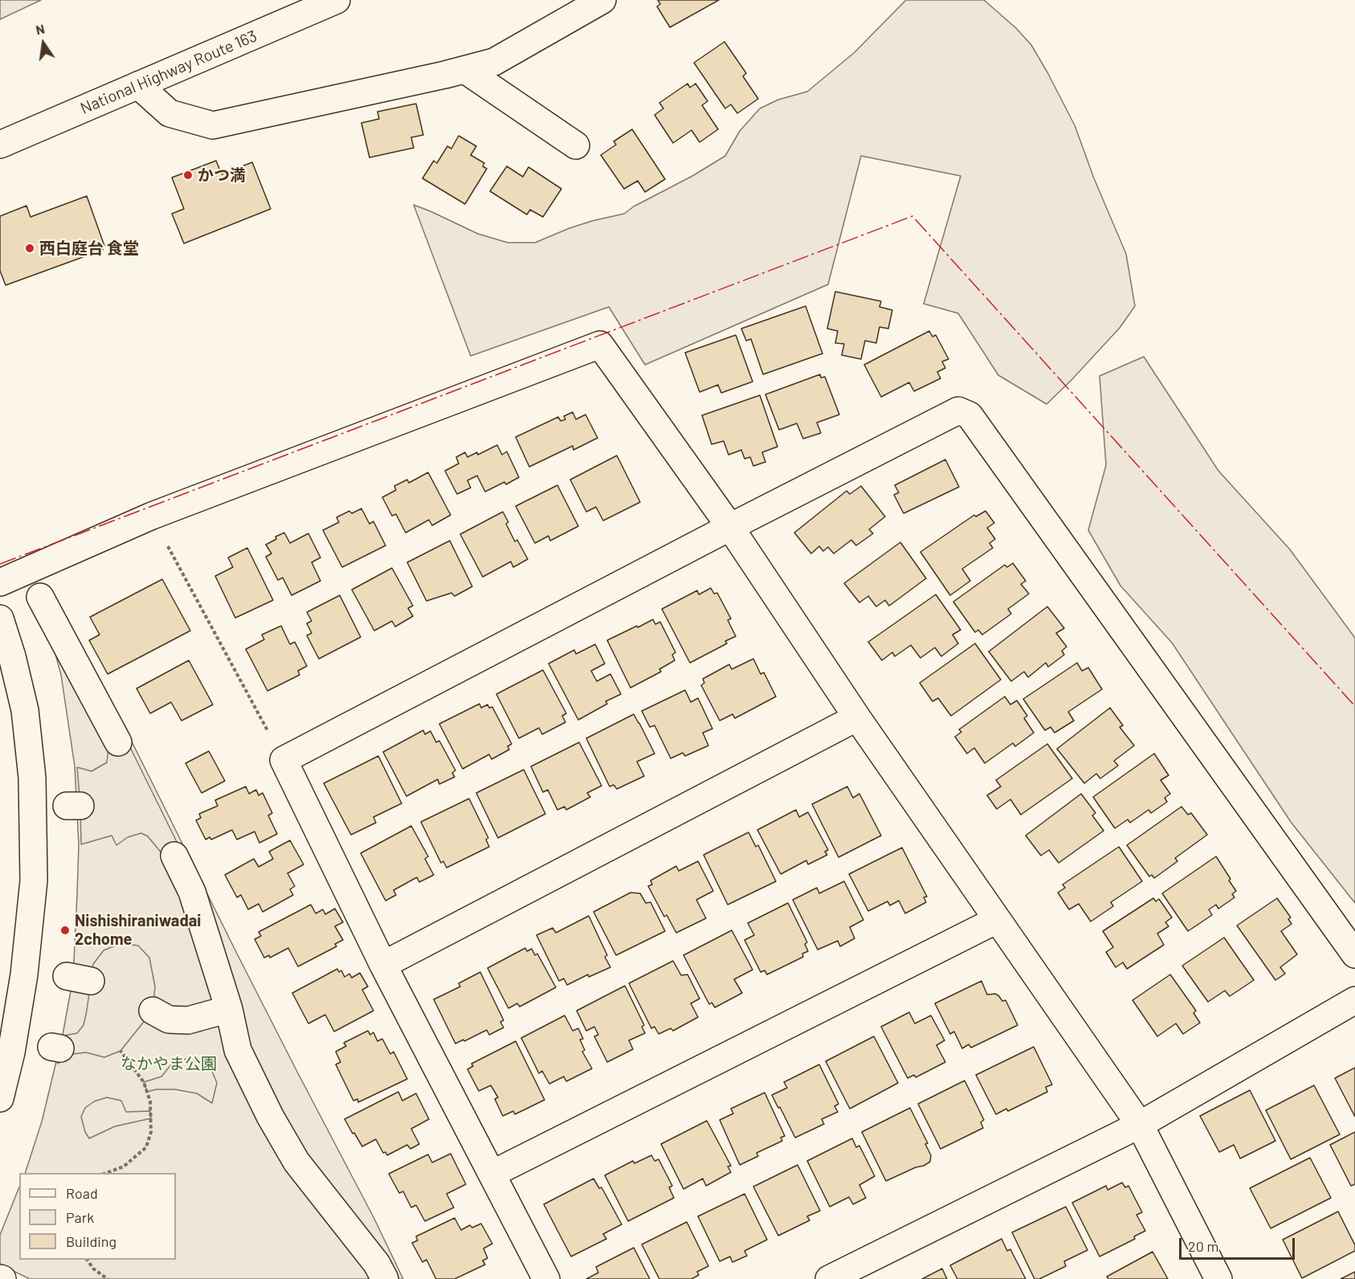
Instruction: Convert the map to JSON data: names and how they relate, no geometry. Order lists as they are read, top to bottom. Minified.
{"streets":{"main road":["National Highway Route 163"]},"parks":["なかやま公園"],"places":["かつ満","西白庭台 食堂","Nishishiraniwadai 2chome"],"legend":["Road","Park","Building"],"scale_bar":"20 m","north":"top"}
